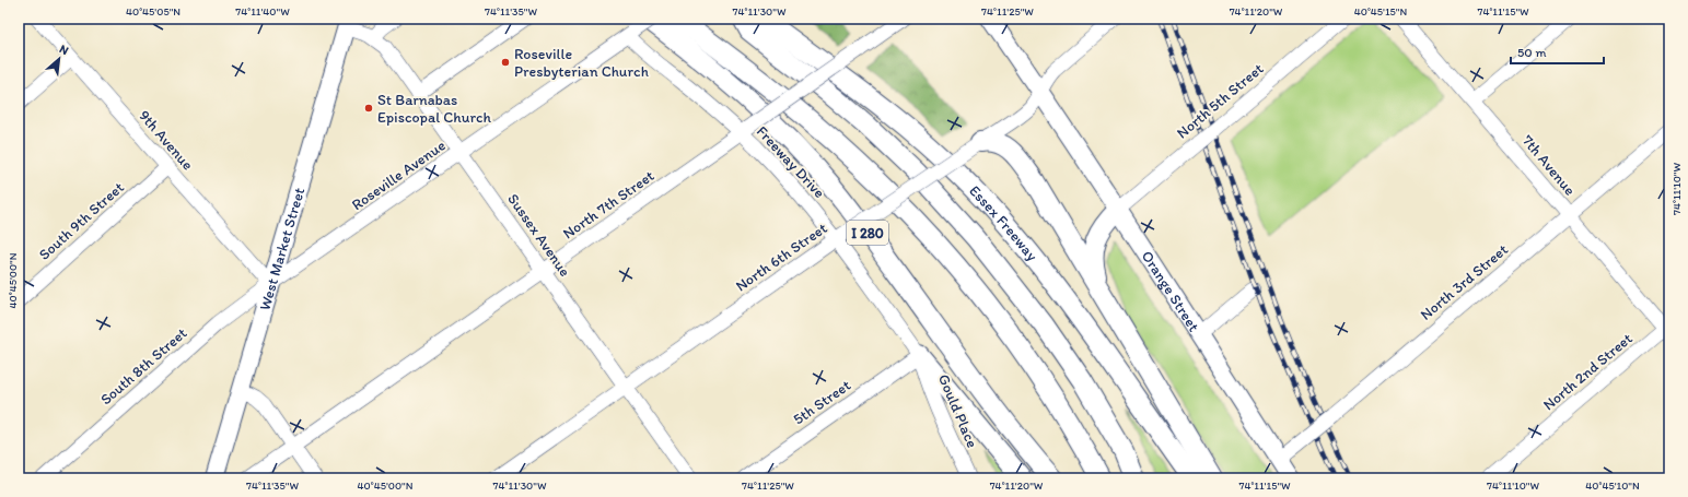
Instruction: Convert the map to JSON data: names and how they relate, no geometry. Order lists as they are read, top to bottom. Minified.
{"streets":{"highway":["Essex Freeway","I 280"],"main road":["West Market Street","Orange Street"],"street":["North 5th Street","9th Avenue","Freeway Drive","7th Avenue","Roseville Avenue","North 7th Street","South 9th Street","Sussex Avenue","North 6th Street","North 3rd Street","South 8th Street","North 2nd Street","5th Street","Gould Place"]},"crossings":[["North 5th Street","Orange Street"],["9th Avenue","Roseville Avenue"],["9th Avenue","South 9th Street"],["9th Avenue","West Market Street"],["9th Avenue","South 8th Street"],["Freeway Drive","Roseville Avenue"],["Freeway Drive","North 7th Street"],["Freeway Drive","I 280"],["Freeway Drive","North 6th Street"],["Freeway Drive","5th Street"],["Freeway Drive","Gould Place"],["7th Avenue","North 3rd Street"],["7th Avenue","North 2nd Street"],["Roseville Avenue","I 280"],["Roseville Avenue","Sussex Avenue"],["Roseville Avenue","West Market Street"],["Roseville Avenue","South 8th Street"],["North 7th Street","Sussex Avenue"],["Sussex Avenue","West Market Street"],["Sussex Avenue","North 6th Street"],["West Market Street","South 8th Street"],["North 6th Street","Orange Street"],["North 3rd Street","Orange Street"],["5th Street","Gould Place"]],"places":["Roseville Presbyterian Church","St Barnabas Episcopal Church"],"scale_bar":"50 m","north":"top right","coordinates":["40°45'05\"N","74°11'40\"W","74°11'35\"W","74°11'30\"W","74°11'25\"W","74°11'20\"W","40°45'15\"N","74°11'15\"W","74°11'10\"W","40°45'00\"N","40°45'10\"N"]}
